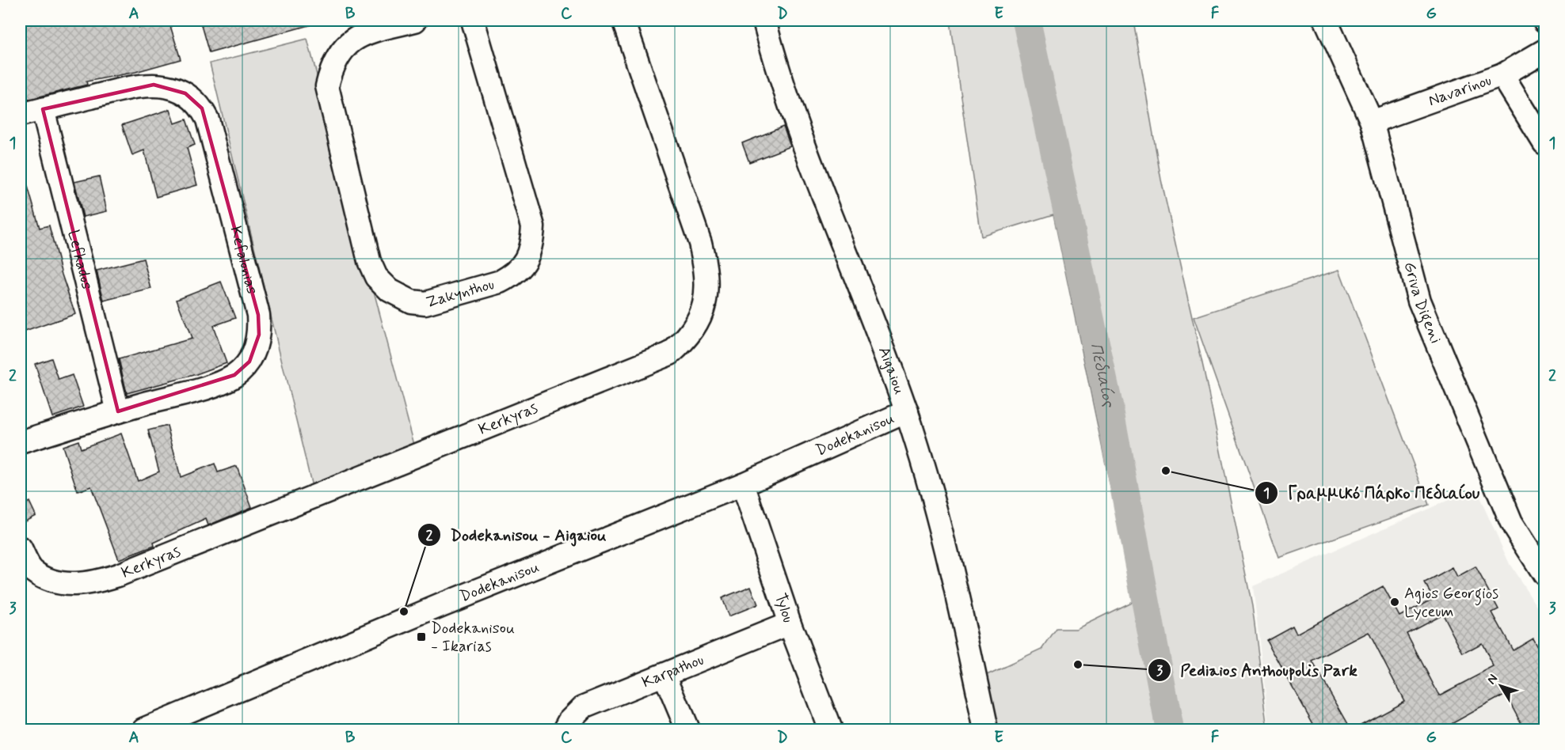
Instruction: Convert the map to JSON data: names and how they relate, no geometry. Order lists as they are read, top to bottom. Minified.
{"streets":{"street":["Navarinou","Lefkados","Kefalonias","Zakynthou","Griva Digeni","Aigaiou","Kerkyras","Dodekanisou","Tylou","Karpathou"]},"crossings":[["Navarinou","Griva Digeni"],["Lefkados","Kefalonias"],["Aigaiou","Dodekanisou"],["Dodekanisou","Tylou"],["Tylou","Karpathou"]],"water":["Πεδιαίος"],"places":{"other":["Γραμμικό Πάρκο Πεδιαίου","Agios Georgios Lyceum","Dodekanisou - Aigaiou","Pediaios Anthoupolis Park"],"transit":["Dodekanisou - Ikarias"]},"north":"top left","grid":{"columns":["A","B","C","D","E","F","G"],"rows":["1","2","3"]}}
